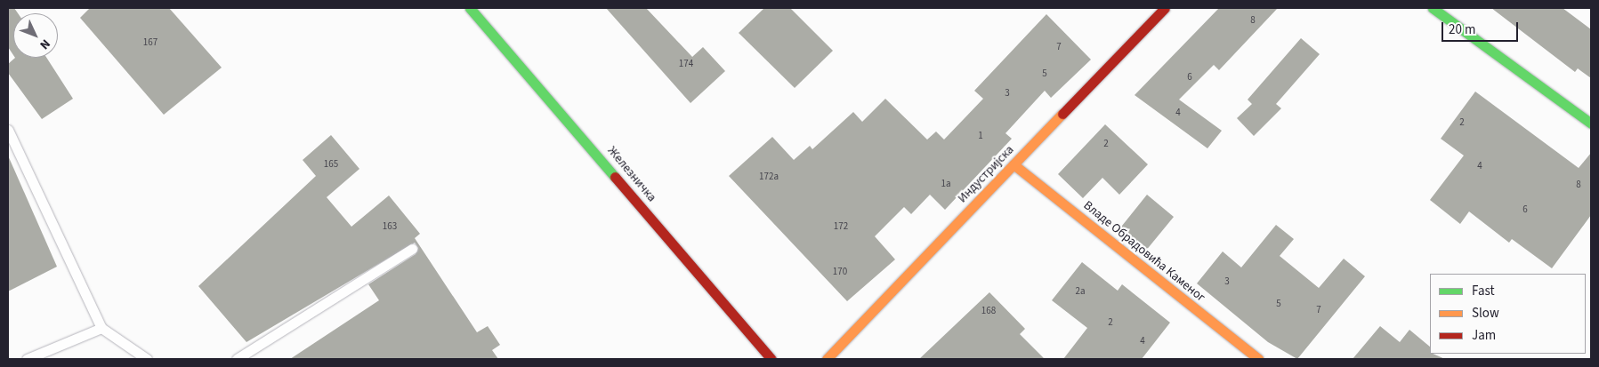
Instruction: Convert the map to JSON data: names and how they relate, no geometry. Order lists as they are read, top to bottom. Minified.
{"streets":{"street":["Железничка","Индустријска","Владе Обрадовића Каменог"]},"crossings":[["Индустријска","Владе Обрадовића Каменог"]],"house_numbers":["8","167","7","174","5","6","3","4","2","1","2","165","4","172a","1a","8","6","163","172","170","3","2a","5","7","168","2","4"],"legend":["Fast","Slow","Jam"],"scale_bar":"20 m","north":"bottom right"}
